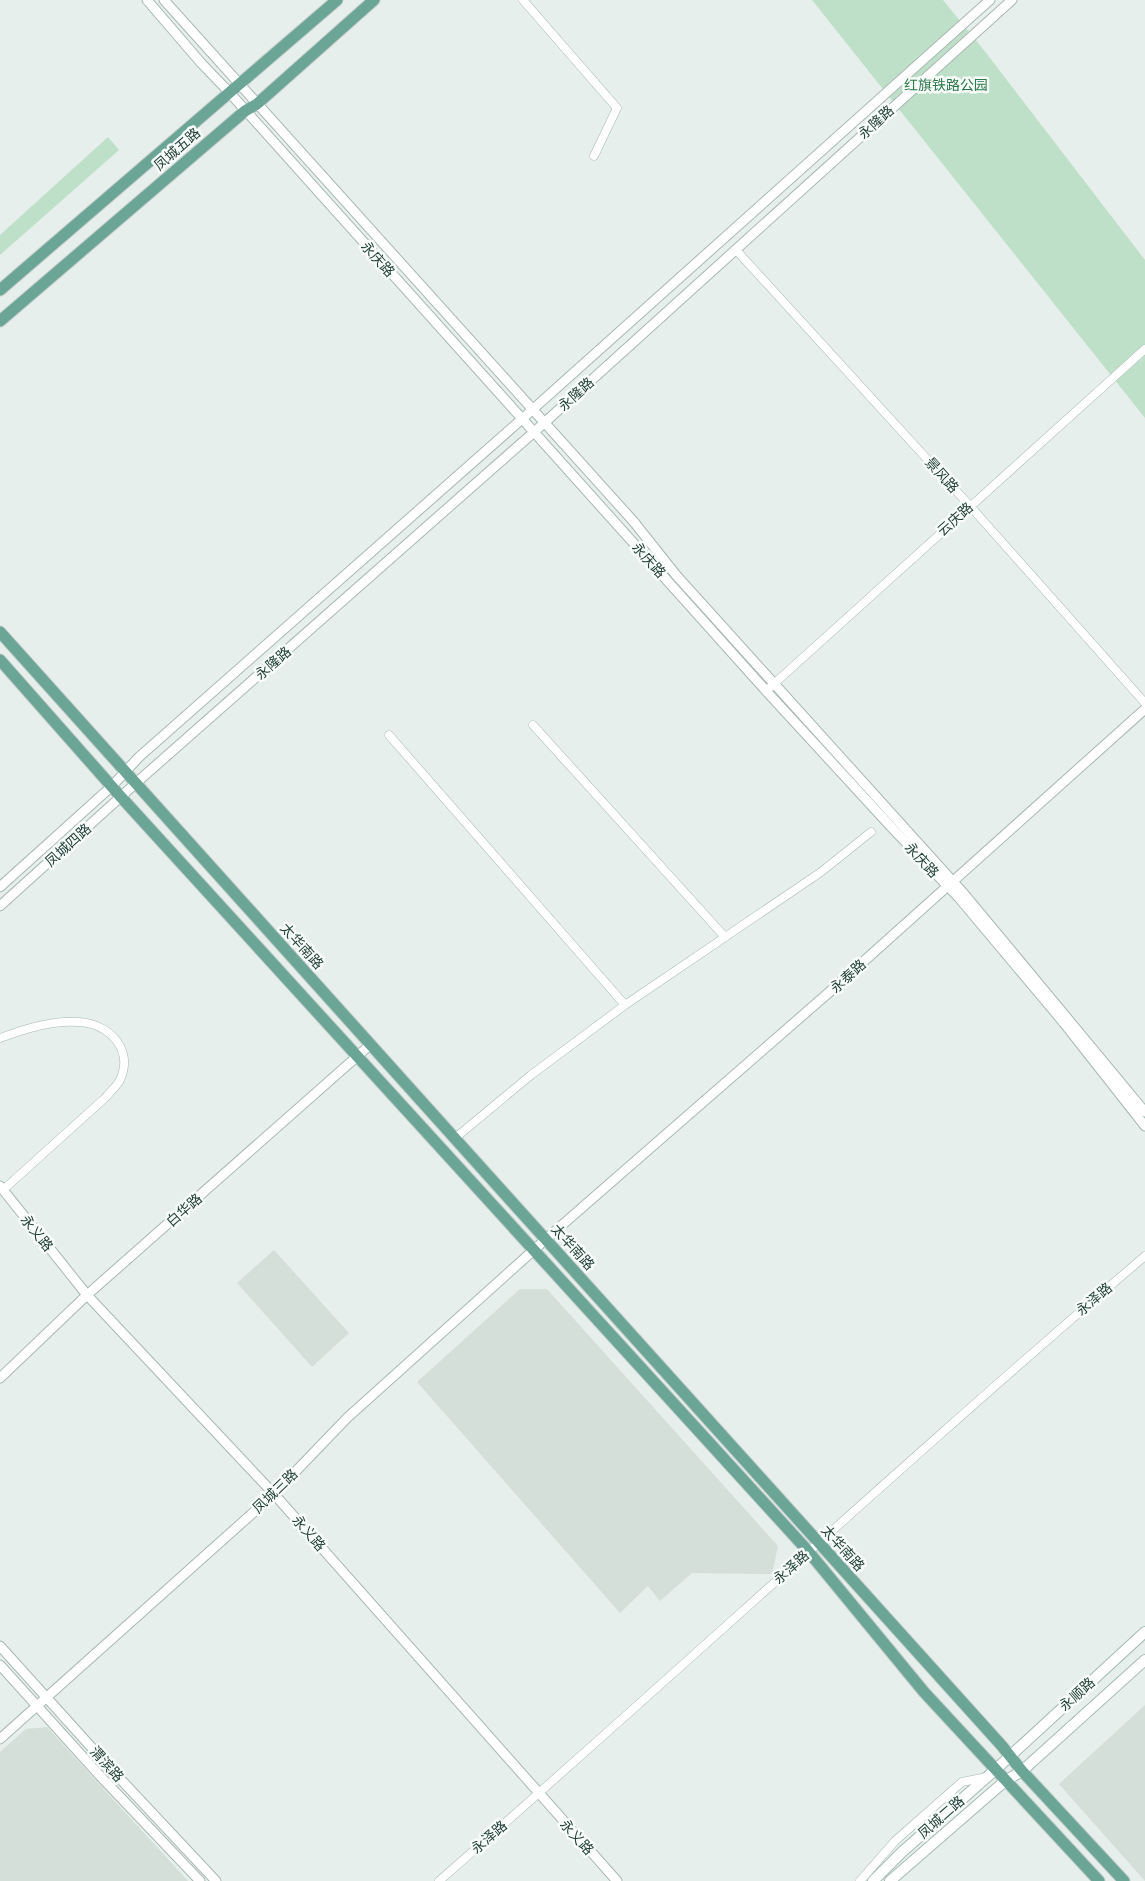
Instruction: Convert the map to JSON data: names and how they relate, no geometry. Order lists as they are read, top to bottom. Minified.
{"streets":{"main road":["凤城五路","太华南路","永顺路","凤城二路"],"street":["永隆路","永庆路","景风路","云庆路","凤城四路","永泰路","白华路","永义路","永泽路","凤城三路","渭滨路"]},"crossings":[["永隆路","永庆路"],["永隆路","景风路"],["永隆路","凤城四路"],["永隆路","太华南路"],["凤城五路","永庆路"],["永庆路","云庆路"],["永庆路","永泰路"],["景风路","云庆路"],["凤城四路","太华南路"],["太华南路","永泰路"],["太华南路","白华路"],["太华南路","永泽路"],["太华南路","凤城三路"],["太华南路","永顺路"],["太华南路","凤城二路"],["永泰路","凤城三路"],["白华路","永义路"],["永义路","永泽路"],["永义路","凤城三路"],["凤城三路","渭滨路"],["永顺路","凤城二路"]],"parks":["红旗铁路公园"]}
